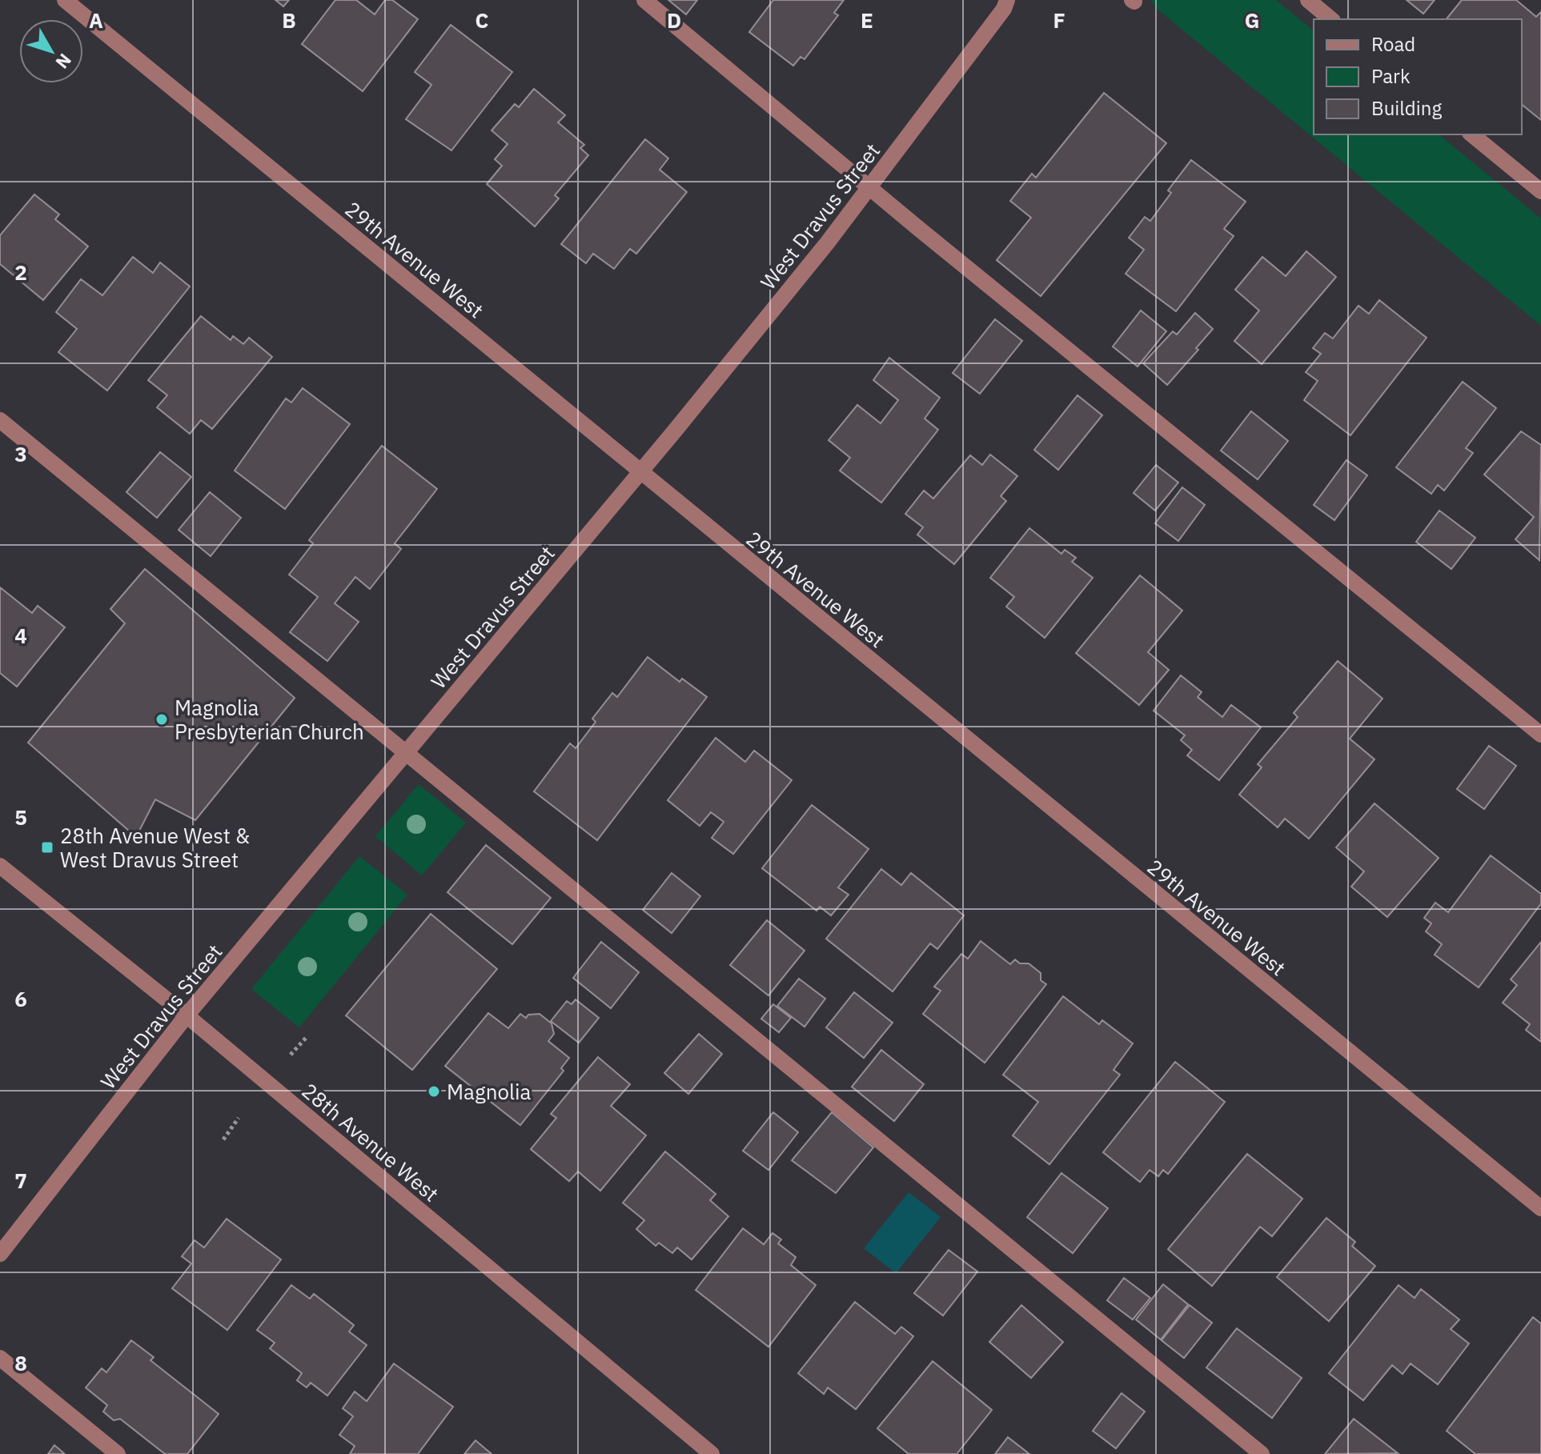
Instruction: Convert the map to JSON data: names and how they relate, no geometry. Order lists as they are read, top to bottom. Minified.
{"streets":{"street":["West Dravus Street","29th Avenue West","28th Avenue West"]},"crossings":[["West Dravus Street","29th Avenue West"],["West Dravus Street","28th Avenue West"]],"places":{"other":["Magnolia Presbyterian Church","Magnolia"],"transit":["28th Avenue West & West Dravus Street"]},"legend":["Road","Park","Building"],"north":"bottom right","grid":{"columns":["A","B","C","D","E","F","G"],"rows":["2","3","4","5","6","7","8"]}}
